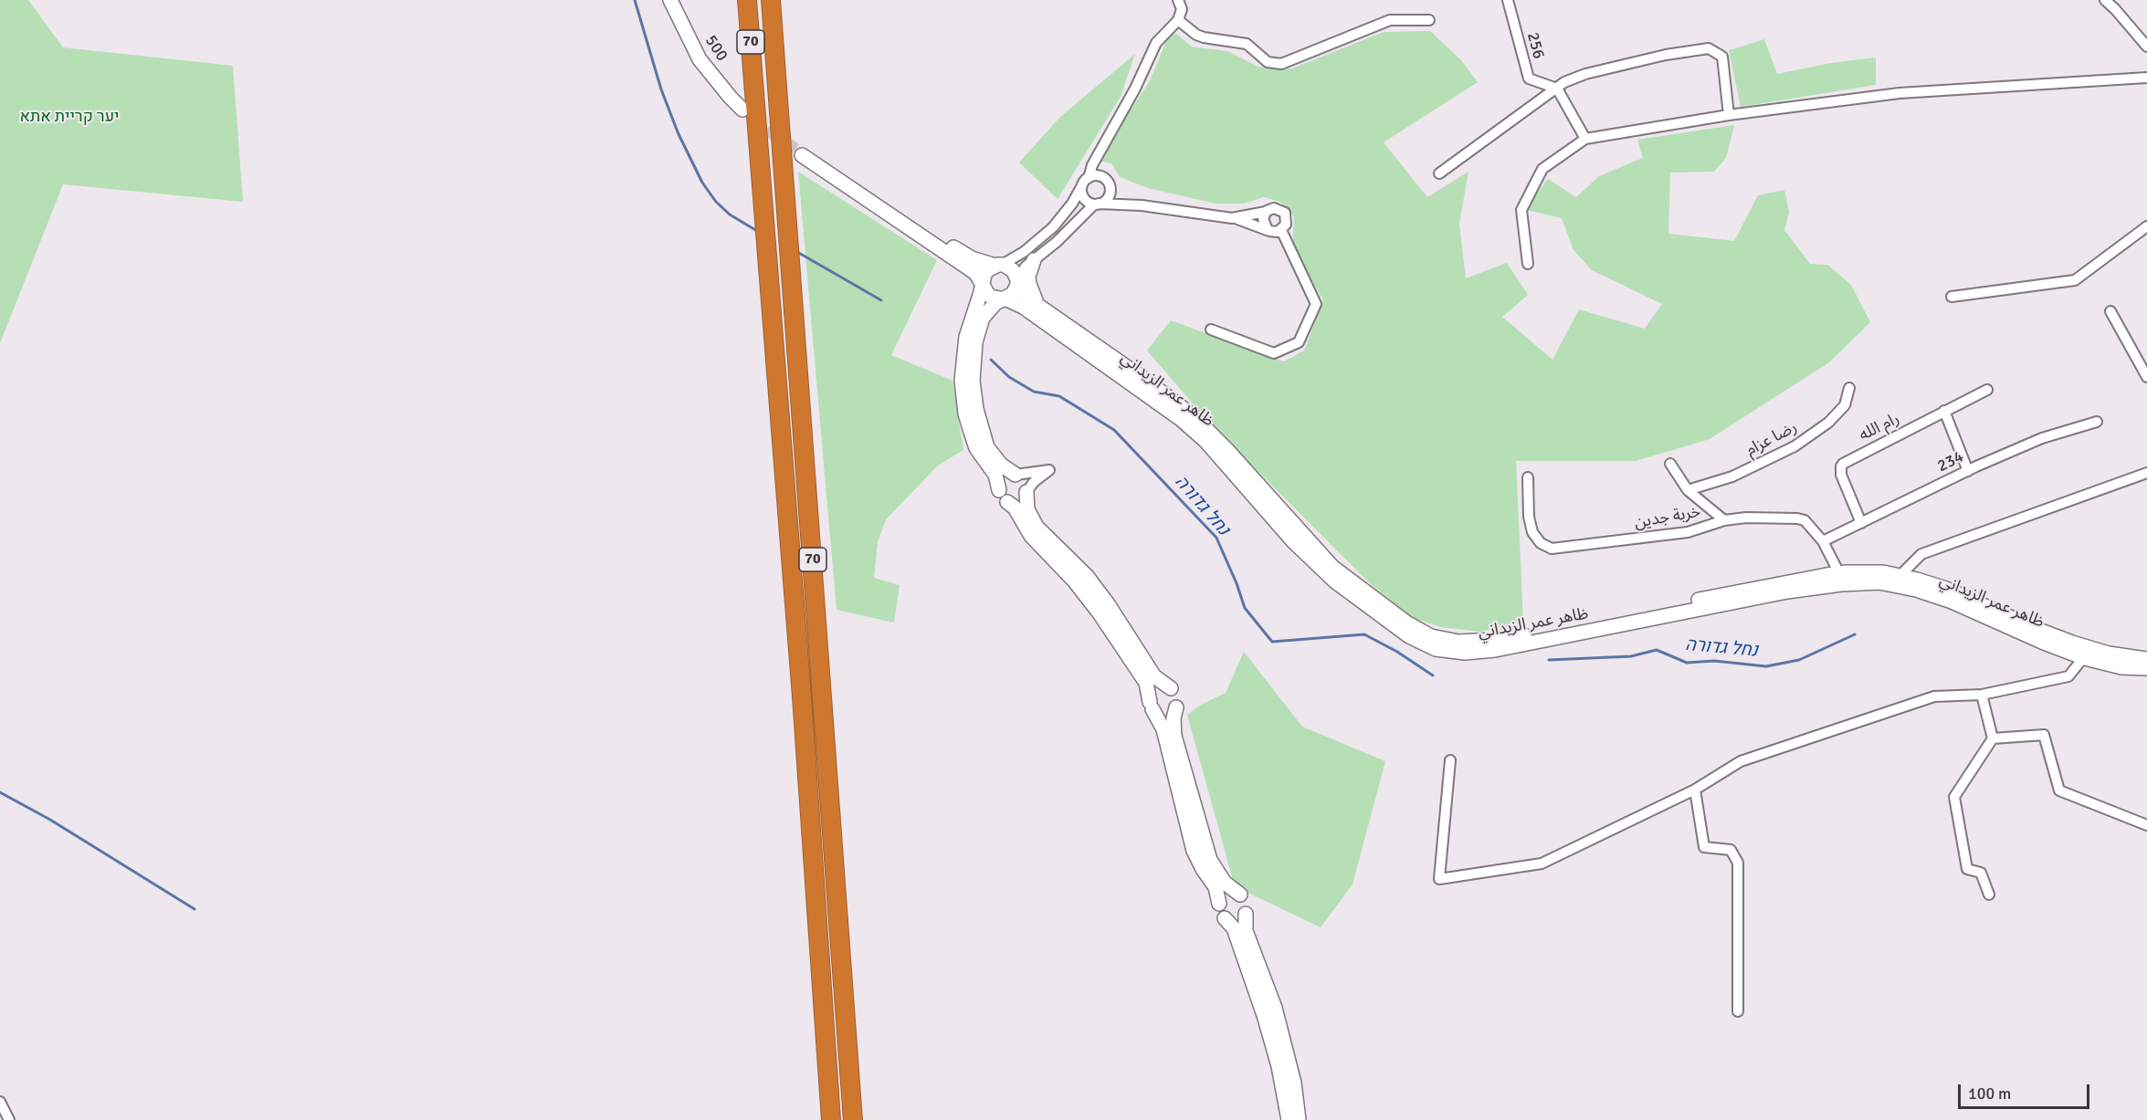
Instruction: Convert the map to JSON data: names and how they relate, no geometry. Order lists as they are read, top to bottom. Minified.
{"streets":{"highway":["70"],"main road":["500","ظاهر عمر الزيداني"],"street":["256","رام الله","رضا عزام","234","خربة جدين"]},"crossings":[["ظاهر عمر الزيداني","خربة جدين"],["رام الله","234"],["234","خربة جدين"]],"water":["נחל גדורה"],"parks":["יער קריית אתא"],"scale_bar":"100 m"}
